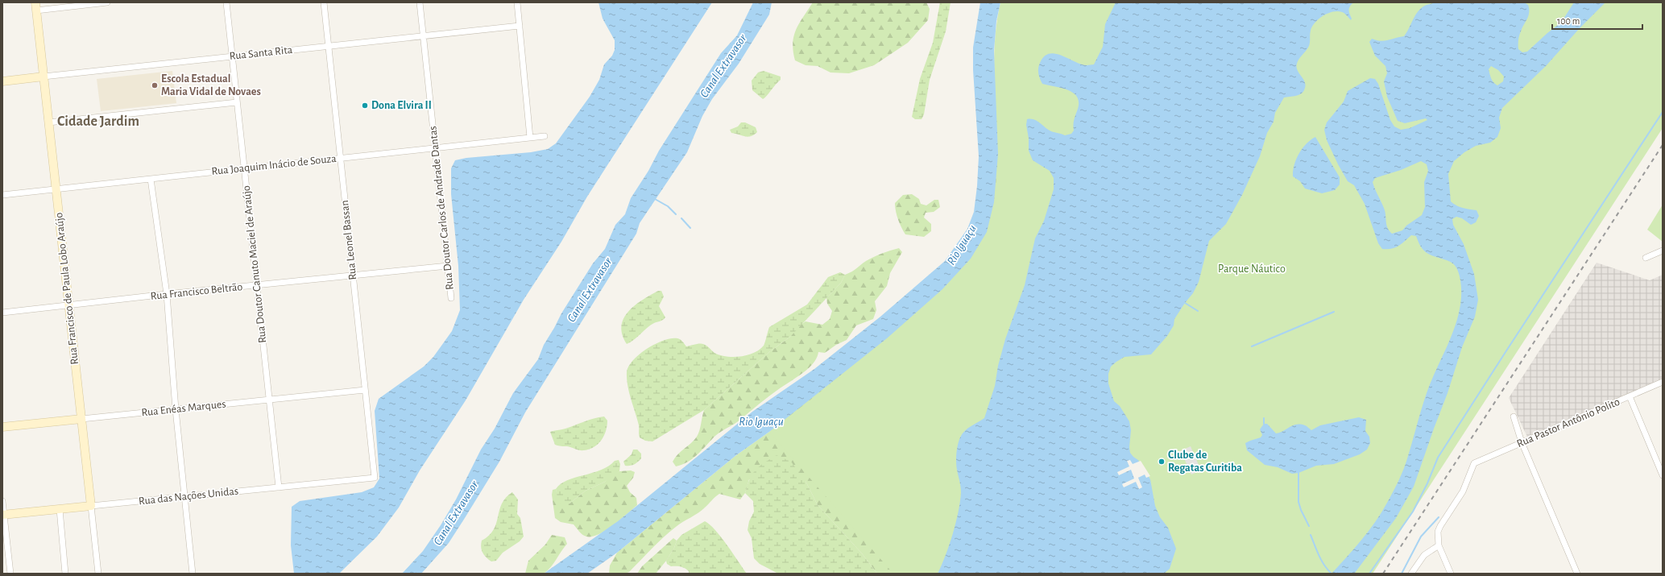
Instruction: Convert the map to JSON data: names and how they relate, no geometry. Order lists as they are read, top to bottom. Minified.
{"streets":{"street":["Rua Santa Rita","Rua Joaquim Inácio de Souza","Rua Doutor Carlos de Andrade Dantas","Rua Leonel Bassan","Rua Doutor Canuto Maciel de Araújo","Rua Francisco de Paula Lobo Araújo","Rua Francisco Beltrão","Rua Enéas Marques","Rua Pastor Antônio Polito","Rua das Nações Unidas"]},"crossings":[["Rua Santa Rita","Rua Doutor Carlos de Andrade Dantas"],["Rua Santa Rita","Rua Leonel Bassan"],["Rua Santa Rita","Rua Doutor Canuto Maciel de Araújo"],["Rua Santa Rita","Rua Francisco de Paula Lobo Araújo"],["Rua Joaquim Inácio de Souza","Rua Doutor Carlos de Andrade Dantas"],["Rua Joaquim Inácio de Souza","Rua Leonel Bassan"],["Rua Joaquim Inácio de Souza","Rua Doutor Canuto Maciel de Araújo"],["Rua Joaquim Inácio de Souza","Rua Francisco de Paula Lobo Araújo"],["Rua Doutor Carlos de Andrade Dantas","Rua Francisco Beltrão"],["Rua Leonel Bassan","Rua Francisco Beltrão"],["Rua Leonel Bassan","Rua Enéas Marques"],["Rua Leonel Bassan","Rua das Nações Unidas"],["Rua Doutor Canuto Maciel de Araújo","Rua Francisco Beltrão"],["Rua Doutor Canuto Maciel de Araújo","Rua Enéas Marques"],["Rua Doutor Canuto Maciel de Araújo","Rua das Nações Unidas"],["Rua Francisco de Paula Lobo Araújo","Rua Francisco Beltrão"],["Rua Francisco de Paula Lobo Araújo","Rua Enéas Marques"],["Rua Francisco de Paula Lobo Araújo","Rua das Nações Unidas"]],"districts":["Cidade Jardim"],"water":["Canal Extravasor","Rio Iguaçu"],"parks":["Parque Náutico"],"places":["Escola Estadual Maria Vidal de Novaes","Dona Elvira II","Clube de Regatas Curitiba"],"scale_bar":"100 m"}
